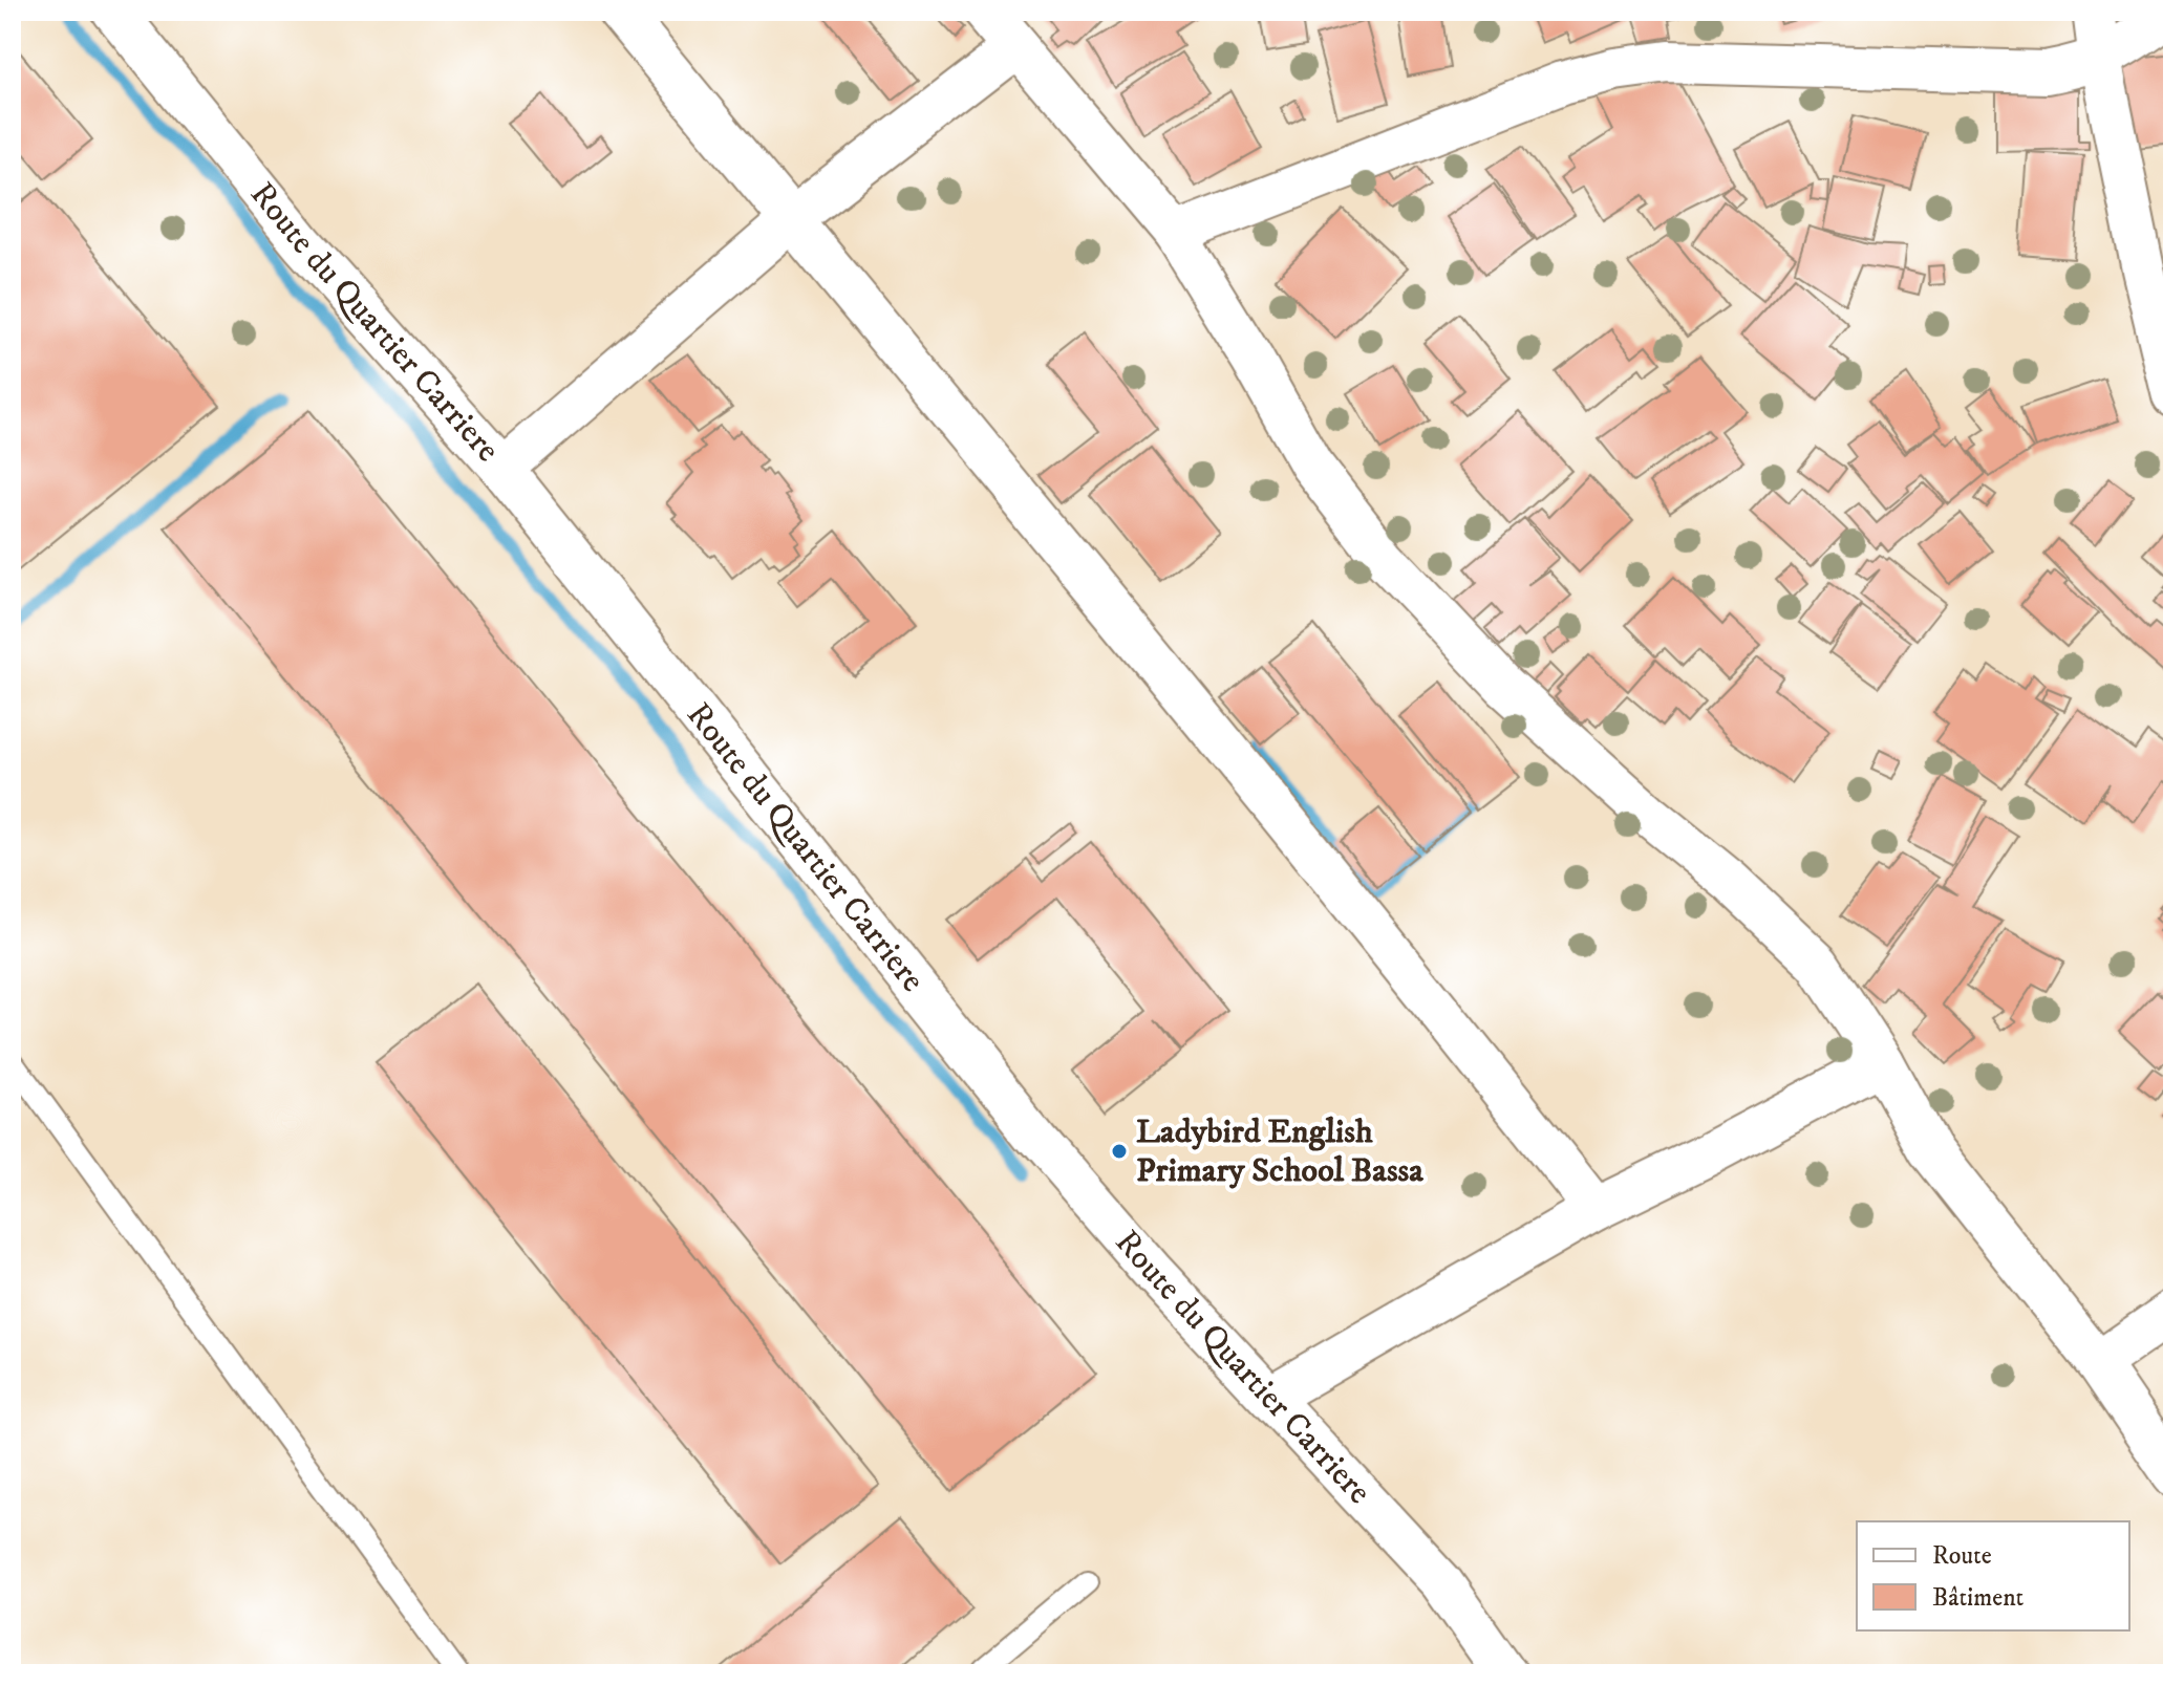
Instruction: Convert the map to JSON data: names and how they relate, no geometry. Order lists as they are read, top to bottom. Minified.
{"streets":{"street":["Route du Quartier Carriere"]},"places":["Ladybird English Primary School Bassa"],"legend":["Route","Bâtiment"]}
